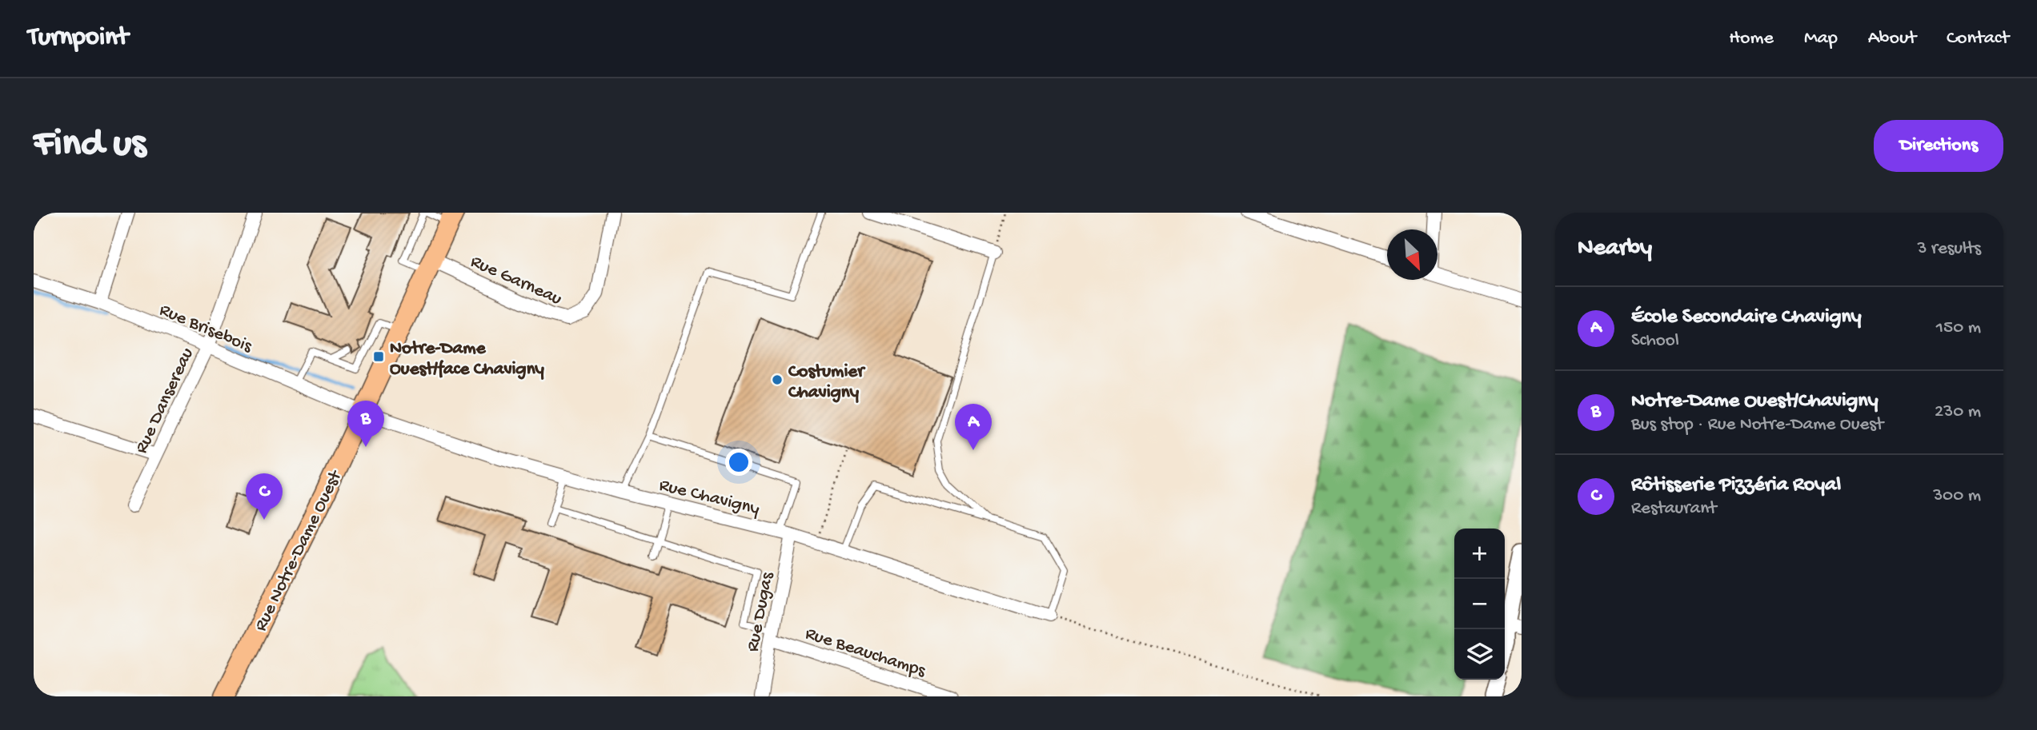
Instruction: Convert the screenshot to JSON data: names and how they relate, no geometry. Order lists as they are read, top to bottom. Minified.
{"streets":{"main road":["Rue Notre-Dame Ouest"],"street":["Rue Garneau","Rue Brisebois","Rue Dansereau","Rue Chavigny","Rue Dugas","Rue Beauchamps"]},"crossings":[["Rue Garneau","Rue Notre-Dame Ouest"],["Rue Brisebois","Rue Dansereau"],["Rue Brisebois","Rue Chavigny"],["Rue Brisebois","Rue Notre-Dame Ouest"],["Rue Chavigny","Rue Notre-Dame Ouest"],["Rue Chavigny","Rue Dugas"],["Rue Dugas","Rue Beauchamps"]],"places":{"transit":["Notre-Dame Ouest/face Chavigny"],"other":["Costumier Chavigny"]},"north":"bottom right","page":{"header":"Turnpoint","nav":["Home","Map","About","Contact"],"buttons":"Directions","title":"Find us","heading":["Nearby","3 results"],"list":[{"mark":"A","name":"École Secondaire Chavigny","note":"School","value":"150 m"},{"mark":"B","name":"Notre-Dame Ouest/Chavigny","note":"Bus stop · Rue Notre-Dame Ouest","value":"230 m"},{"mark":"C","name":"Rôtisserie Pizzéria Royal","note":"Restaurant","value":"300 m"}],"pins":["B","A","C"],"map_buttons":["+","−"]}}
